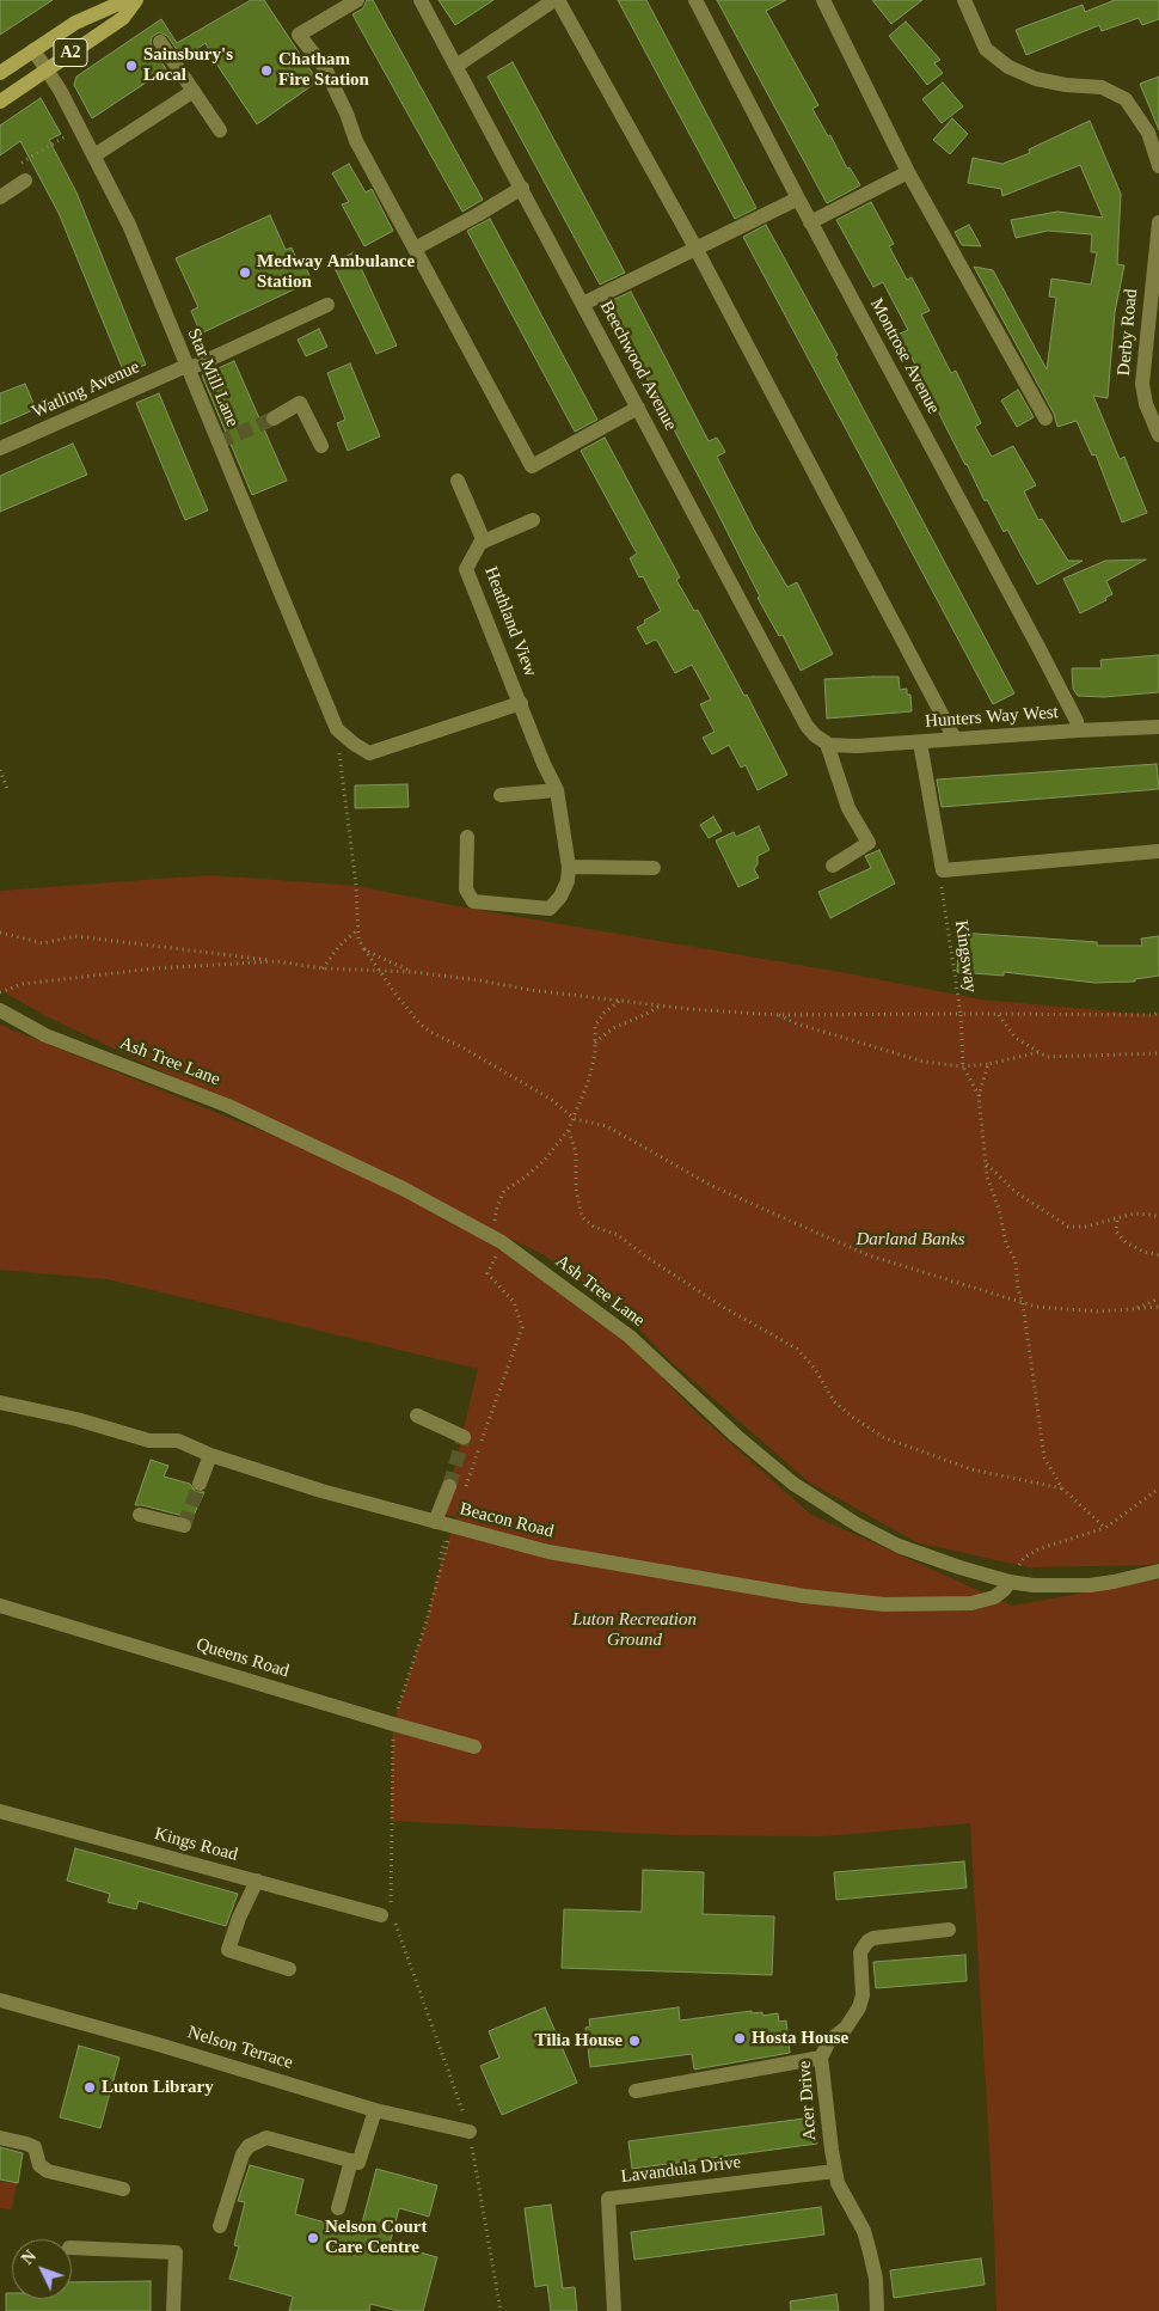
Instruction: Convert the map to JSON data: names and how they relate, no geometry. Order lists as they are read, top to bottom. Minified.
{"streets":{"main road":["A2"],"street":["Derby Road","Montrose Avenue","Beechwood Avenue","Star Mill Lane","Watling Avenue","Heathland View","Hunters Way West","Ash Tree Lane","Beacon Road","Queens Road","Kings Road","Nelson Terrace","Acer Drive","Lavandula Drive"],"path":["Kingsway"]},"crossings":[["A2","Star Mill Lane"],["Montrose Avenue","Hunters Way West"],["Beechwood Avenue","Hunters Way West"],["Star Mill Lane","Watling Avenue"],["Star Mill Lane","Heathland View"],["Ash Tree Lane","Beacon Road"],["Acer Drive","Lavandula Drive"]],"parks":["Darland Banks","Luton Recreation Ground"],"places":["Sainsbury's Local","Chatham Fire Station","Medway Ambulance Station","Hosta House","Tilia House","Luton Library","Nelson Court Care Centre"],"north":"top left"}
